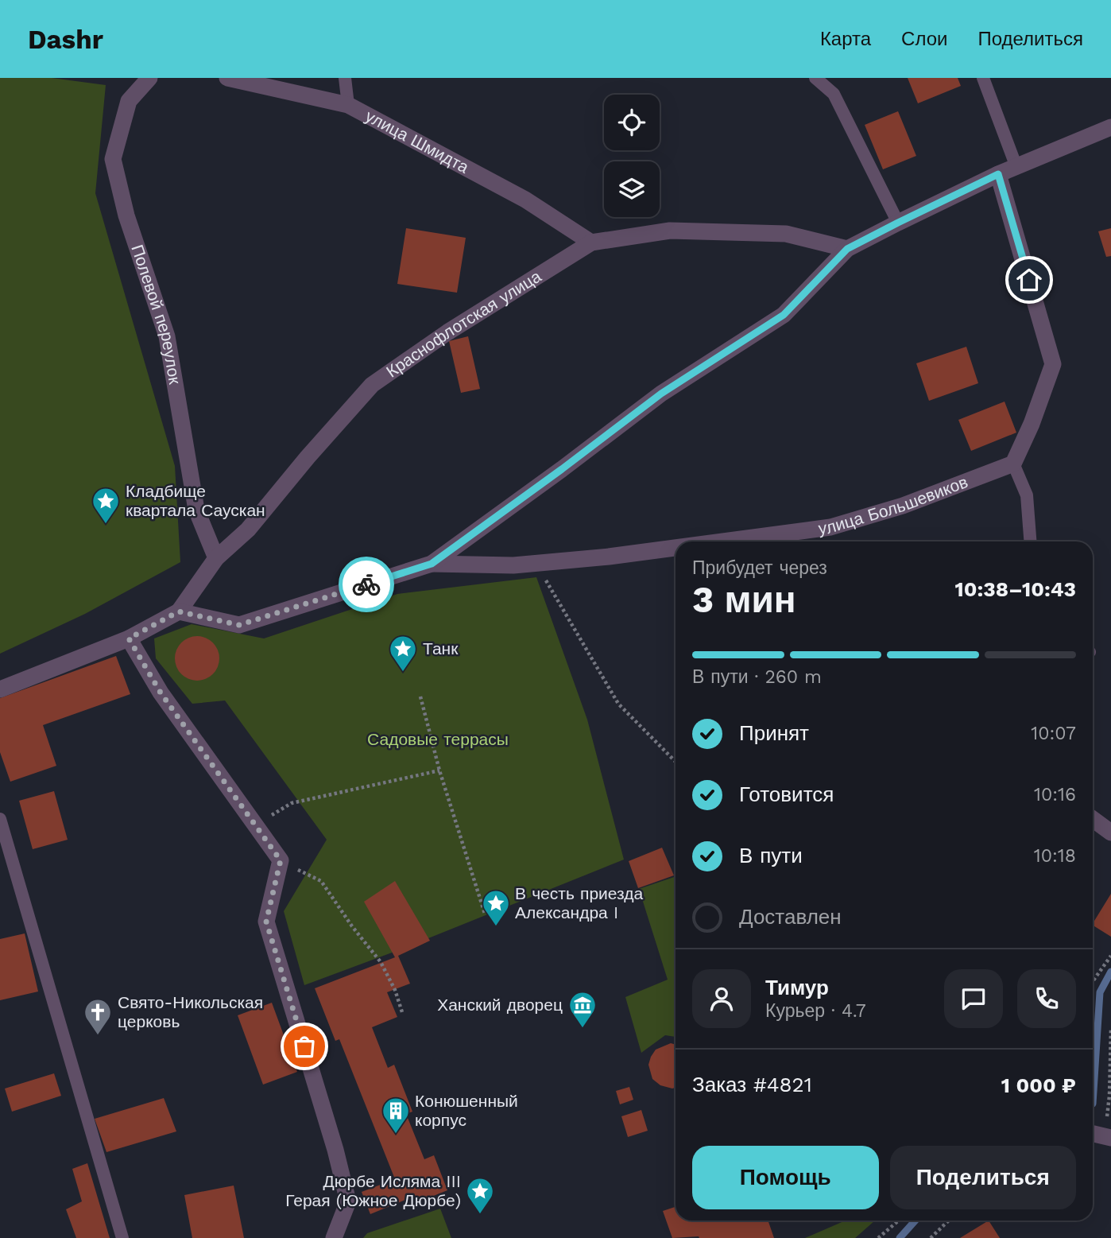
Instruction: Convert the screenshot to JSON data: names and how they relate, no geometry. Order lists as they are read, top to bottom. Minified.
{"streets":{"street":["улица Шмидта","Полевой переулок","Краснофлотская улица","улица Большевиков"]},"crossings":[["улица Шмидта","Краснофлотская улица"],["Полевой переулок","Краснофлотская улица"]],"parks":["Садовые террасы"],"places":{"place":["Кладбище квартала Саускан","Танк","В честь приезда Александра I","Дюрбе Исляма III Герая (Южное Дюрбе)"],"museum":["Ханский дворец"],"church":["Свято-Никольская церковь"],"building":["Конюшенный корпус"]},"page":{"header":"Dashr","nav":["Карта","Слои","Поделиться"],"heading":["3 мин","Прибудет через","10:38–10:43"],"panel":["Тимур","Курьер · 4.7","Заказ #4821","1 000 ₽"],"bar":"В пути · 260 m","list":[["Принят","10:07"],["Готовится","10:16"],["В пути","10:18"],"Доставлен"],"buttons":["Помощь","Поделиться"]}}
